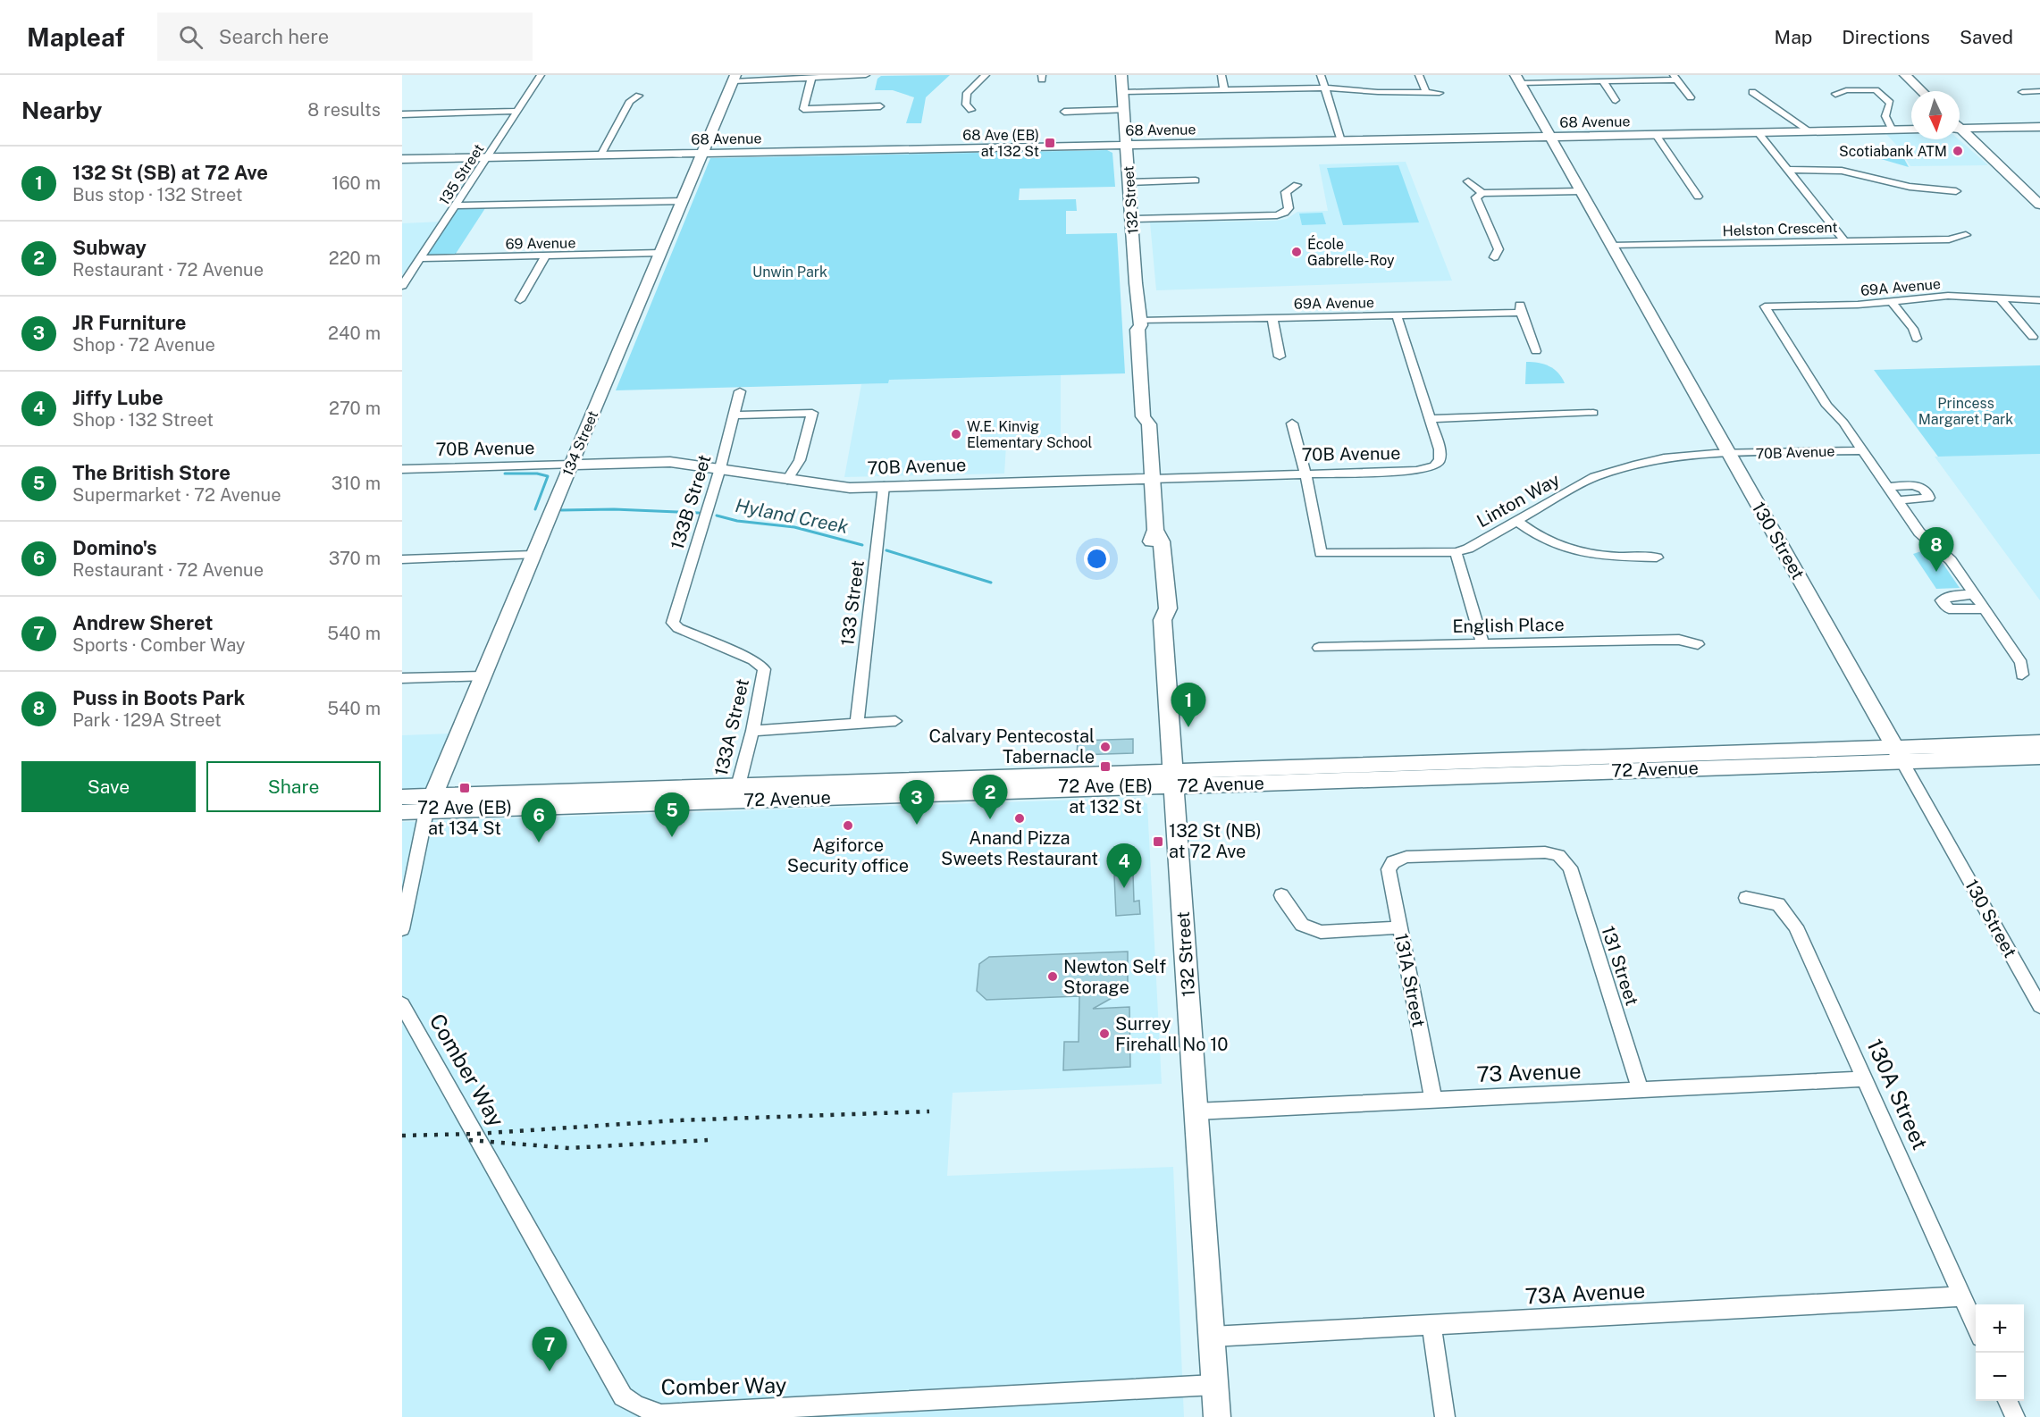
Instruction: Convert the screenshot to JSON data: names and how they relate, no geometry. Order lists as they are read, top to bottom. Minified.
{"streets":{"street":["68 Avenue","135 Street","132 Street","Helston Crescent","69 Avenue","69A Avenue","134 Street","70B Avenue","Linton Way","133B Street","130 Street","133 Street","English Place","133A Street","72 Avenue","131 Street","131A Street","Comber Way","73 Avenue","130A Street","73A Avenue"]},"crossings":[["68 Avenue","135 Street"],["68 Avenue","132 Street"],["68 Avenue","Helston Crescent"],["68 Avenue","134 Street"],["68 Avenue","130 Street"],["135 Street","69 Avenue"],["132 Street","69A Avenue"],["132 Street","70B Avenue"],["132 Street","72 Avenue"],["132 Street","Comber Way"],["132 Street","73 Avenue"],["132 Street","73A Avenue"],["Helston Crescent","130 Street"],["69 Avenue","134 Street"],["69A Avenue","70B Avenue"],["134 Street","70B Avenue"],["134 Street","72 Avenue"],["70B Avenue","Linton Way"],["70B Avenue","133B Street"],["70B Avenue","130 Street"],["70B Avenue","133 Street"],["Linton Way","130 Street"],["133B Street","133A Street"],["130 Street","72 Avenue"],["133A Street","72 Avenue"],["131 Street","131A Street"],["131 Street","73 Avenue"],["131A Street","73 Avenue"],["73 Avenue","130A Street"],["130A Street","73A Avenue"]],"water":["Hyland Creek"],"parks":["Unwin Park","Princess Margaret Park"],"places":{"transit":["68 Ave (EB) at 132 St","72 Ave (EB) at 132 St","72 Ave (EB) at 134 St","132 St (NB) at 72 Ave"],"other":["Scotiabank ATM","École Gabrelle-Roy","W.E. Kinvig Elementary School","Calvary Pentecostal Tabernacle","Anand Pizza Sweets Restaurant","Agiforce Security office","Newton Self Storage","Surrey Firehall No 10"]},"north":"bottom","page":{"header":"Mapleaf","search":"Search here","nav":["Map","Directions","Saved"],"heading":["Nearby","8 results"],"list":[{"mark":"1","name":"132 St (SB) at 72 Ave","note":"Bus stop · 132 Street","value":"160 m"},{"mark":"2","name":"Subway","note":"Restaurant · 72 Avenue","value":"220 m"},{"mark":"3","name":"JR Furniture","note":"Shop · 72 Avenue","value":"240 m"},{"mark":"4","name":"Jiffy Lube","note":"Shop · 132 Street","value":"270 m"},{"mark":"5","name":"The British Store","note":"Supermarket · 72 Avenue","value":"310 m"},{"mark":"6","name":"Domino's","note":"Restaurant · 72 Avenue","value":"370 m"},{"mark":"7","name":"Andrew Sheret","note":"Sports · Comber Way","value":"540 m"},{"mark":"8","name":"Puss in Boots Park","note":"Park · 129A Street","value":"540 m"}],"pins":["8","1","2","3","5","6","4","7"],"buttons":["Save","Share"],"map_buttons":["+","−"]}}
